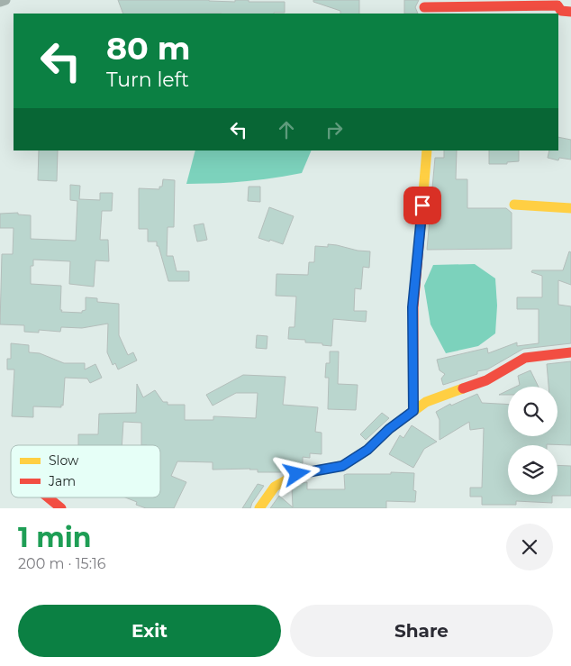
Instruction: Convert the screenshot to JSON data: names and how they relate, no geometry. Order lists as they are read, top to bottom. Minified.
{"legend":["Slow","Jam"],"page":{"turn":["80 m","Turn left"],"heading":["1 min","200 m · 15:16"],"buttons":["Exit","Share"]}}
